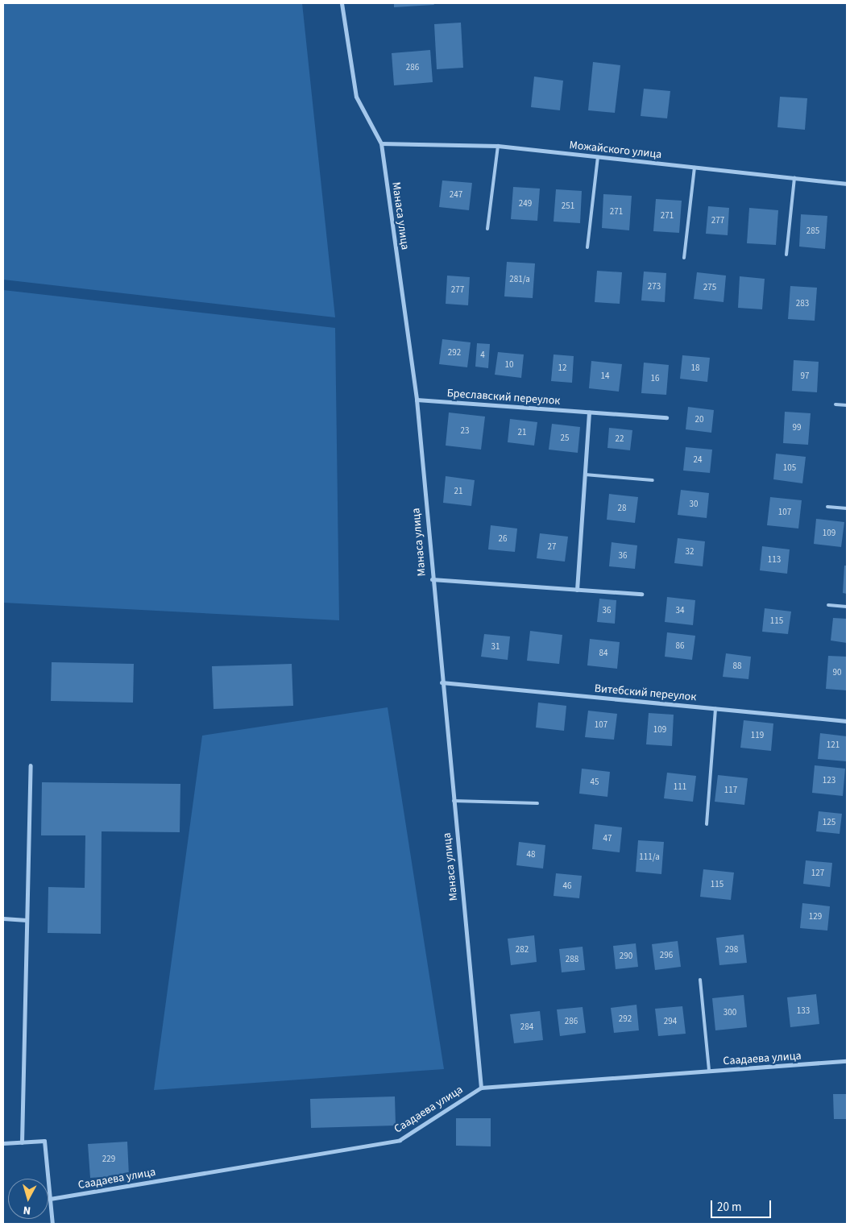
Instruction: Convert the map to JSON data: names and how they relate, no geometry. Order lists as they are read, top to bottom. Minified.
{"streets":{"street":["Можайского улица","Манаса улица","Бреславский переулок","Витебский переулок","Саадаева улица"]},"crossings":[["Можайского улица","Манаса улица"],["Манаса улица","Бреславский переулок"],["Манаса улица","Витебский переулок"],["Манаса улица","Саадаева улица"]],"house_numbers":["286","247","249","251","271","271","277","285","281/а","273","275","277","283","292","4","10","12","18","14","97","16","20","99","23","21","25","22","24","105","21","30","28","107","109","26","27","32","36","113","36","34","115","86","31","84","88","90","107","109","119","121","123","45","111","117","125","47","48","111/а","127","115","46","129","282","298","296","290","288","133","300","292","286","294","284","229"],"scale_bar":"20 m","north":"bottom"}
